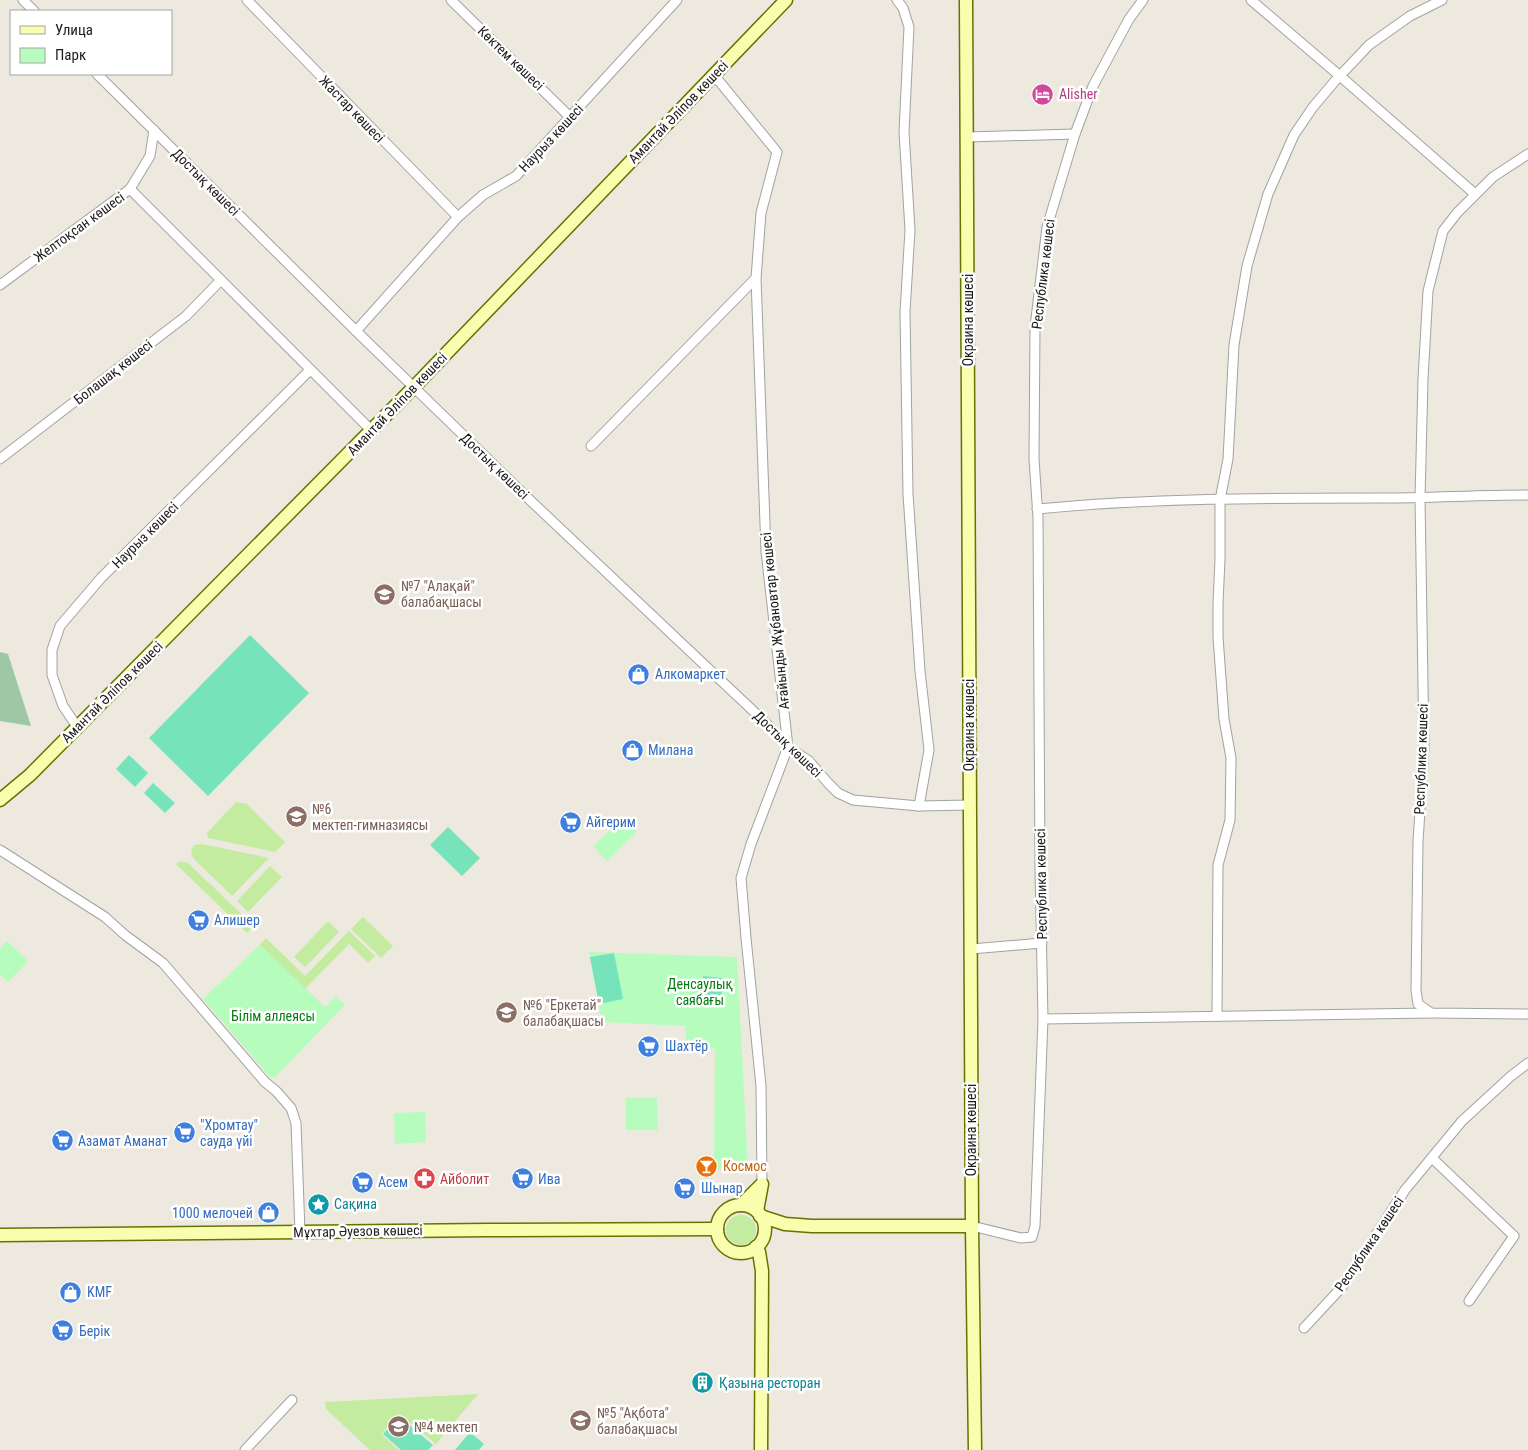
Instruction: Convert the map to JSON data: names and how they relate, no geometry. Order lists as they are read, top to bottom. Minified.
{"streets":{"main road":["Амантай Әліпов көшесі","Окраина көшесі","Мұхтар Әуезов көшесі"],"street":["Көктем көшесі","Жастар көшесі","Наурыз көшесі","Достық көшесі","Желтоқсан көшесі","Республика көшесі","Болашақ көшесі","Ағайынды Жұбановтар көшесі"]},"crossings":[["Көктем көшесі","Наурыз көшесі"],["Жастар көшесі","Наурыз көшесі"],["Амантай Әліпов көшесі","Наурыз көшесі"],["Амантай Әліпов көшесі","Достық көшесі"],["Амантай Әліпов көшесі","Ағайынды Жұбановтар көшесі"],["Наурыз көшесі","Достық көшесі"],["Достық көшесі","Желтоқсан көшесі"],["Достық көшесі","Окраина көшесі"],["Достық көшесі","Ағайынды Жұбановтар көшесі"],["Республика көшесі","Окраина көшесі"]],"parks":["Денсаулық саябағы","Білім аллеясы"],"places":{"hotel":["Alisher"],"school or university":["№7 \"Алақай\" балабақшасы","№6 мектеп-гимназиясы","№6 \"Еркетай\" балабақшасы","№5 \"Ақбота\" балабақшасы","№4 мектеп"],"shop":["Алкомаркет","Милана","1000 мелочей","KMF"],"supermarket":["Айгерим","Алишер","Шахтёр","\"Хромтау\" сауда үйі","Азамат Аманат","Ива","Асем","Шынар","Берік"],"bar":["Космос"],"pharmacy":["Айболит"],"place":["Сақина"],"building":["Қазына ресторан"]},"legend":["Улица","Парк"]}
